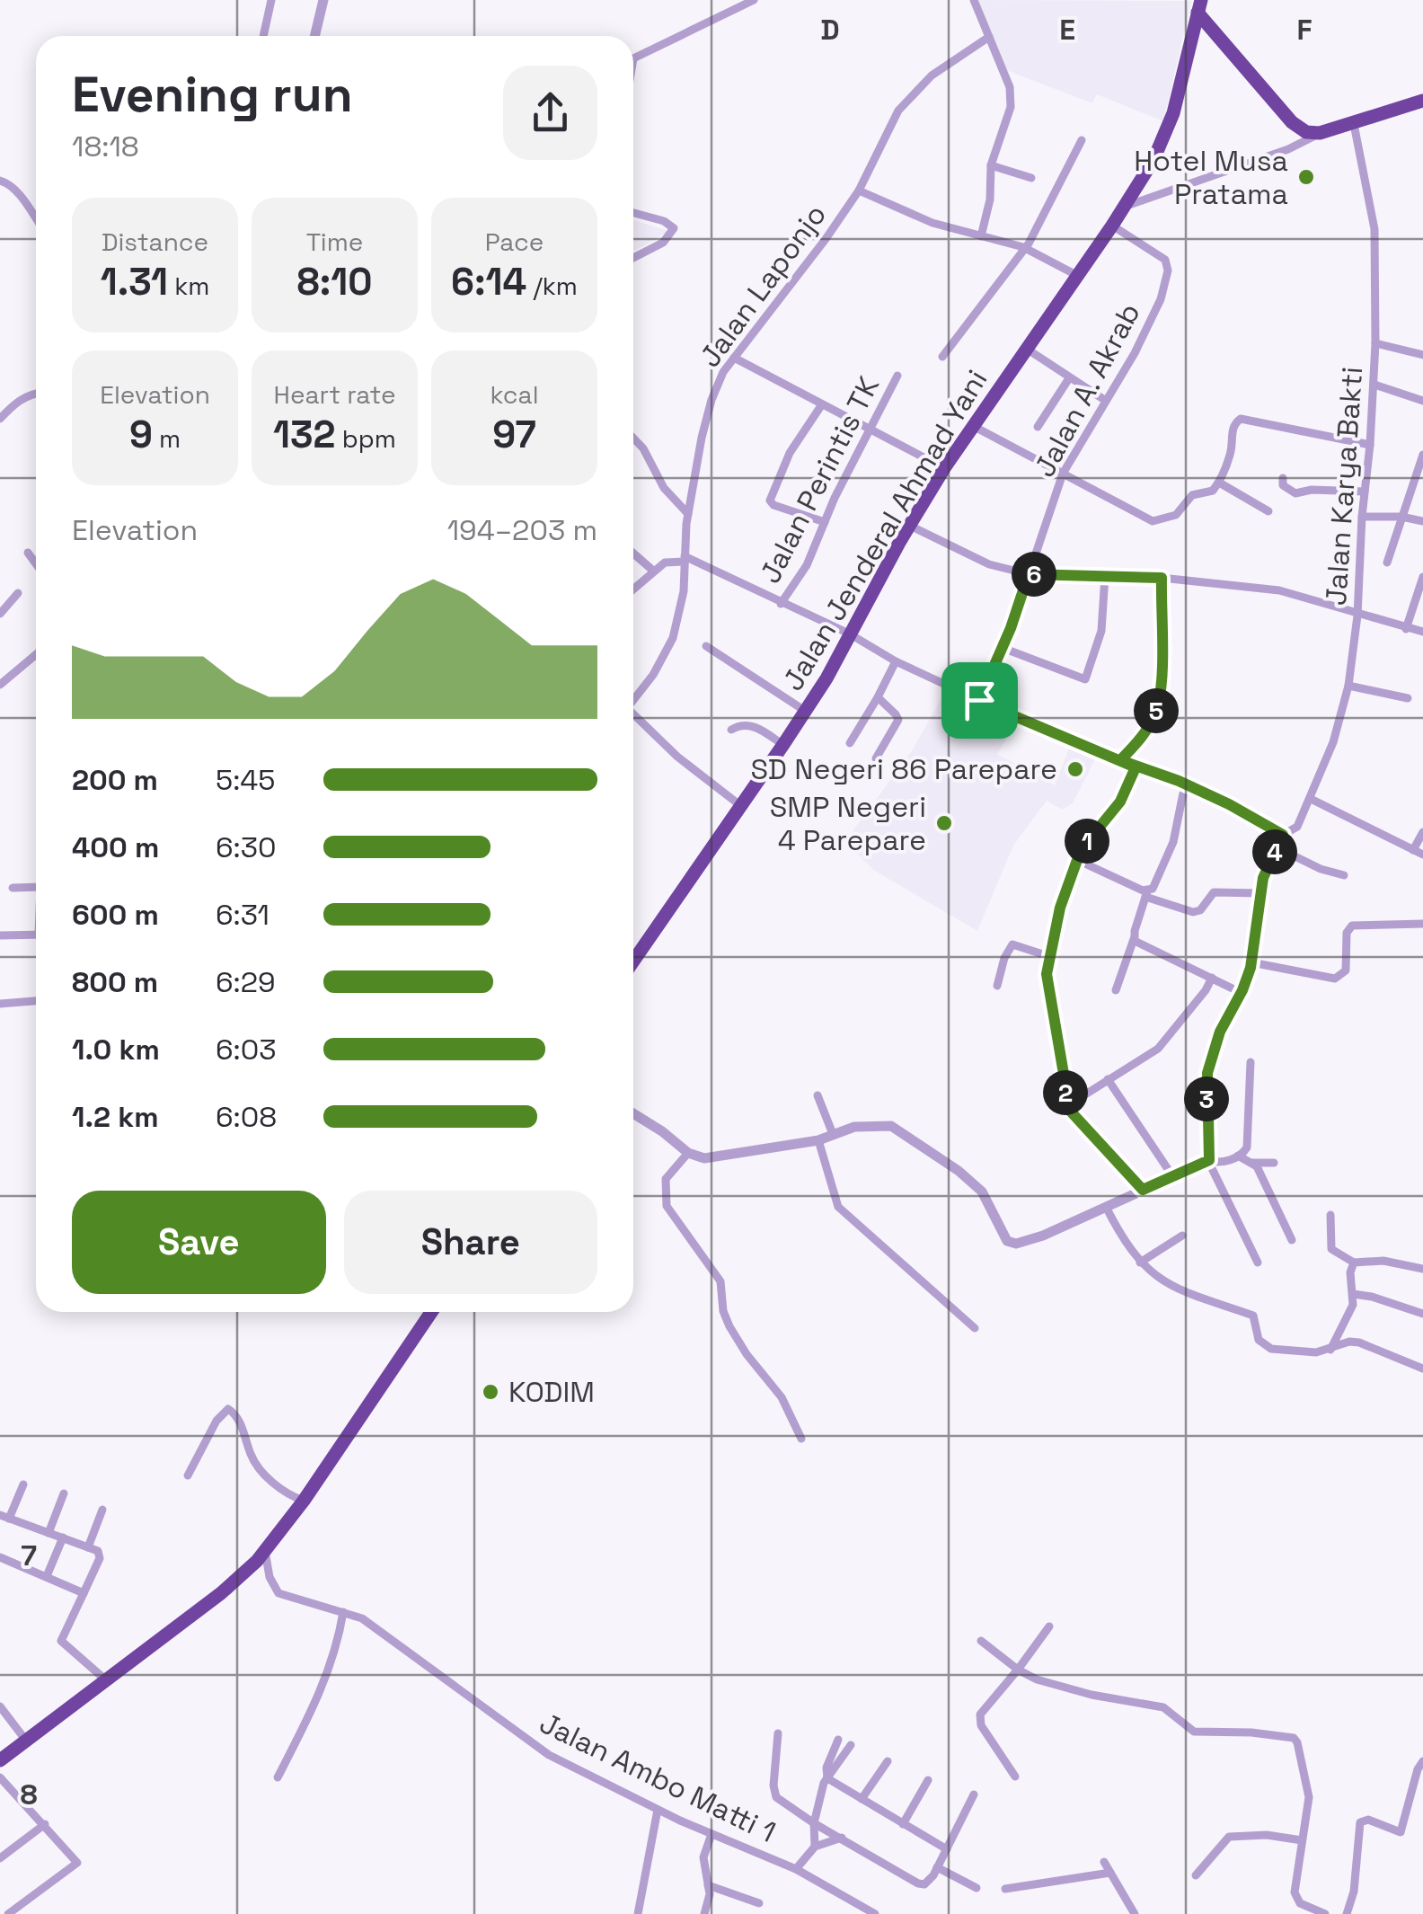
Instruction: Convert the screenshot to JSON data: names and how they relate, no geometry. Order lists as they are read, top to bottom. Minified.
{"streets":{"highway":["Jalan Jenderal Ahmad Yani"],"street":["Jalan Laponjo","Jalan A. Akrab","Jalan Perintis TK","Jalan Karya Bakti","Jalan Ambo Matti 1"]},"crossings":[["Jalan A. Akrab","Jalan Jenderal Ahmad Yani"]],"places":["Hotel Musa Pratama","SD Negeri 86 Parepare","SMP Negeri 4 Parepare","KODIM"],"page":{"heading":["Evening run","18:18"],"stats":[["Distance","1.31 km"],["Time","8:10"],["Pace","6:14 /km"],["Elevation","9 m"],["Heart rate","132 bpm"],["kcal","97"]],"chart":["Elevation","194–203 m"],"pins":["6","5","1","4","2","3"],"list":[{"name":"200 m","note":"5:45"},{"name":"400 m","note":"6:30"},{"name":"600 m","note":"6:31"},{"name":"800 m","note":"6:29"},{"name":"1.0 km","note":"6:03"},{"name":"1.2 km","note":"6:08"}],"buttons":["Save","Share"]},"grid":{"columns":["D","E","F"],"rows":["7","8"]}}
